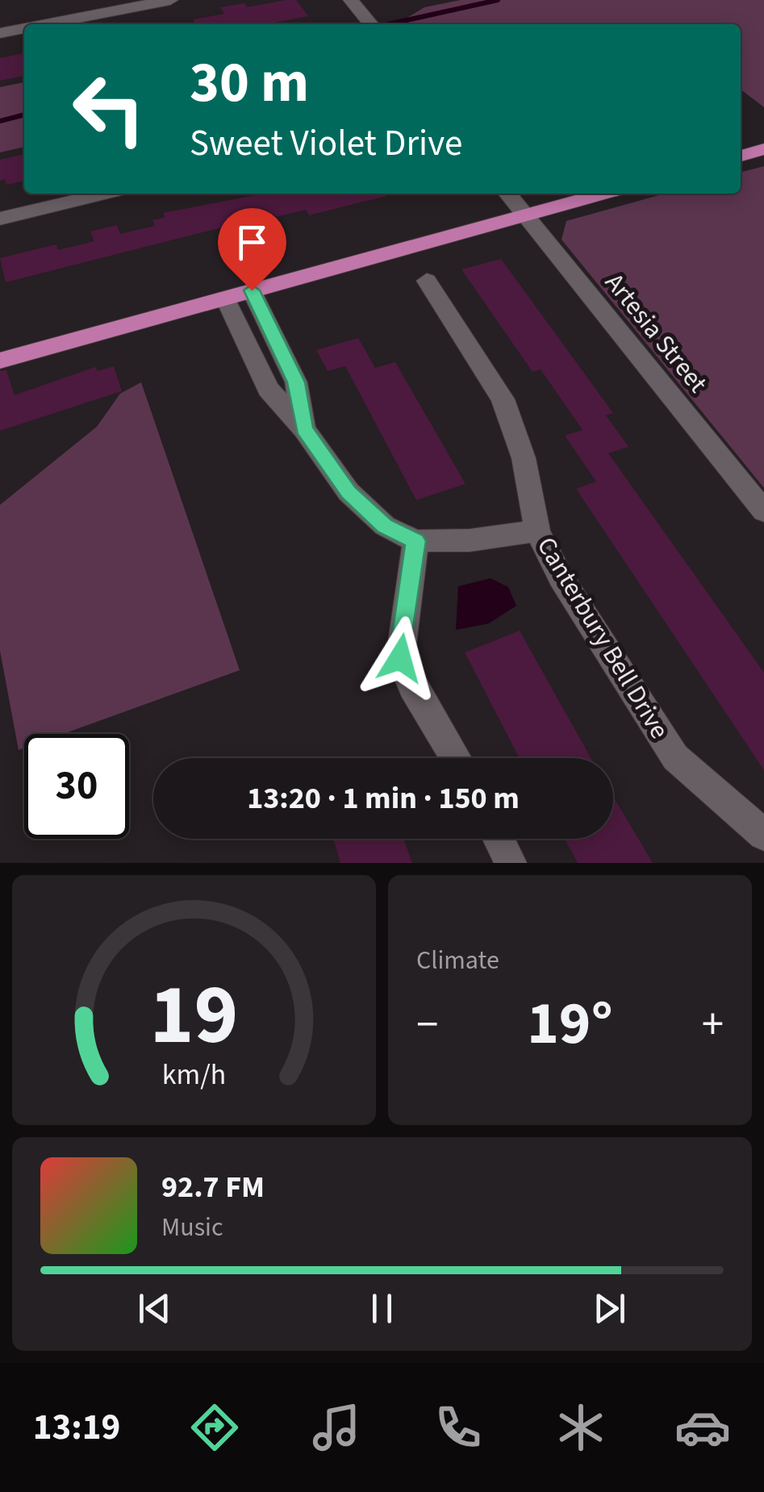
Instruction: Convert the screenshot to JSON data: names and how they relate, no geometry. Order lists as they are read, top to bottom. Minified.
{"streets":{"street":["Artesia Street","Canterbury Bell Drive"]},"page":{"turn":["30 m","Sweet Violet Drive"],"limit":"30","trip":"13:20 · 1 min · 150 m","tile":"Climate","heat":["−","19°","+"],"song":["92.7 FM","Music"],"tabs":"13:19","gauge":["19","km/h"]}}
